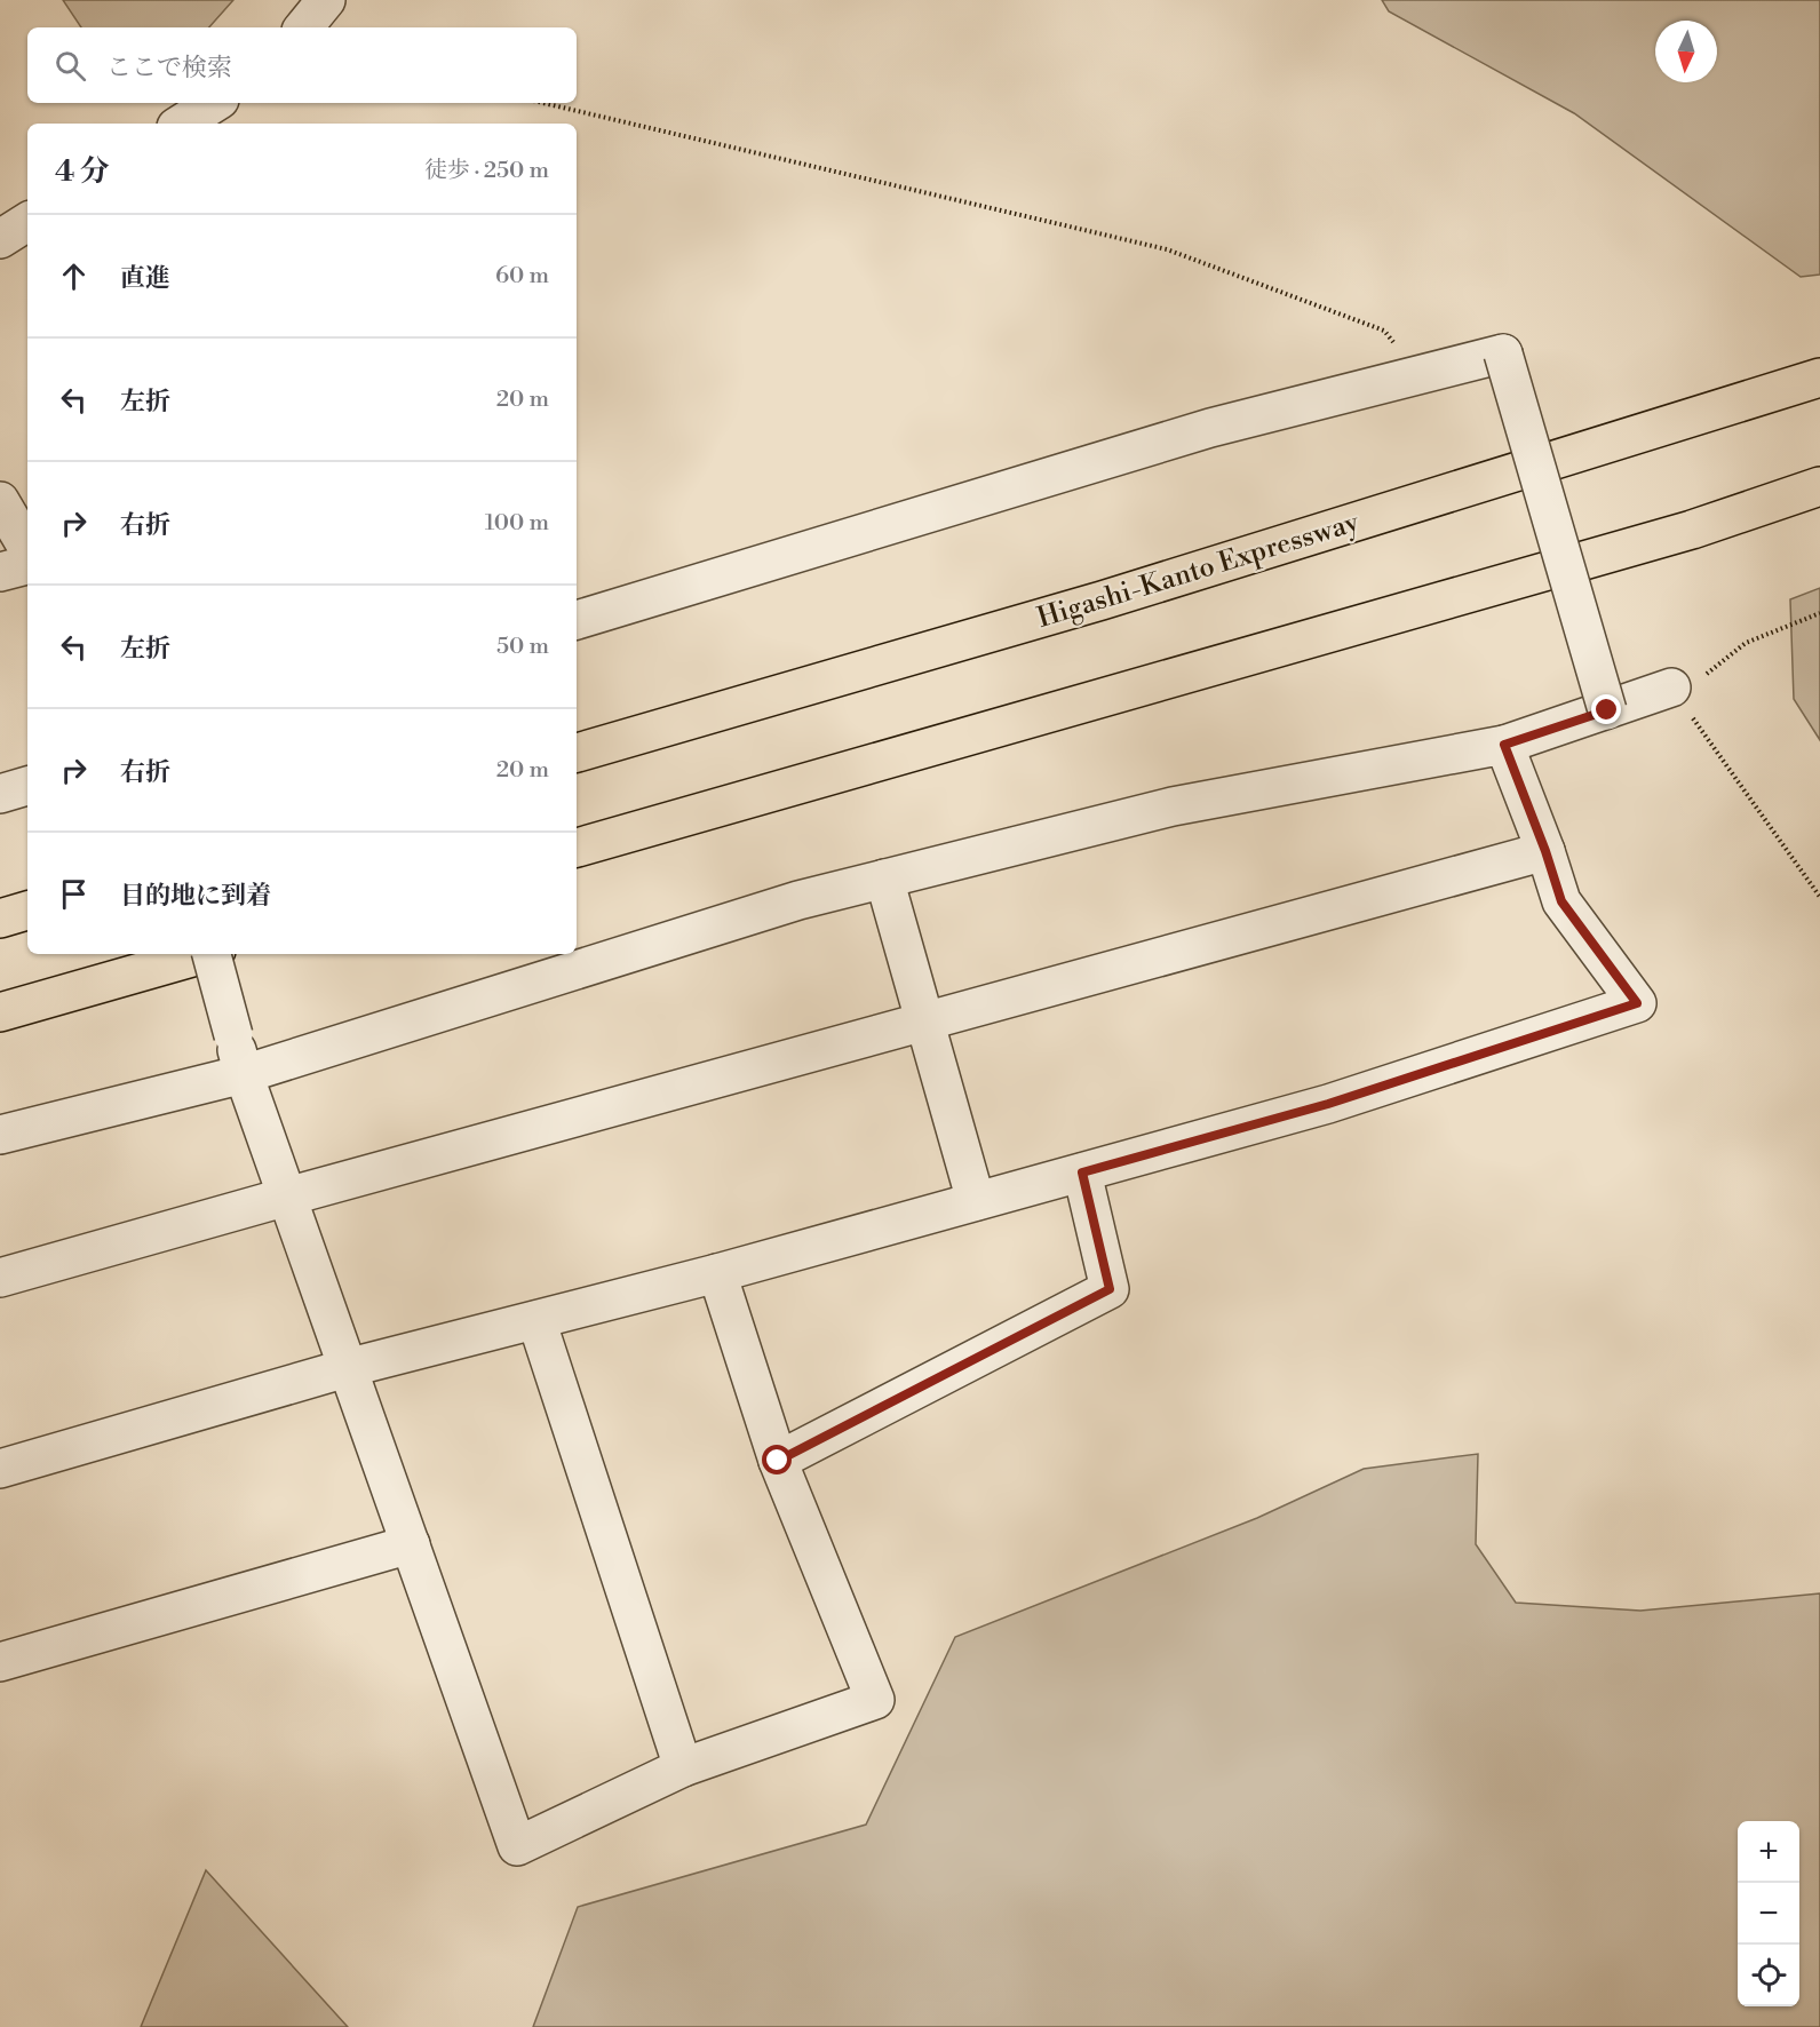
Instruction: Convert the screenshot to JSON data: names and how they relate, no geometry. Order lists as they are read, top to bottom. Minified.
{"streets":{"highway":["Higashi-Kanto Expressway"]},"north":"bottom","page":{"search":"ここで検索","heading":["4 分","徒歩 · 250 m"],"list":[["直進","60 m"],["左折","20 m"],["右折","100 m"],["左折","50 m"],["右折","20 m"],"目的地に到着"],"map_buttons":["+","−"]}}
